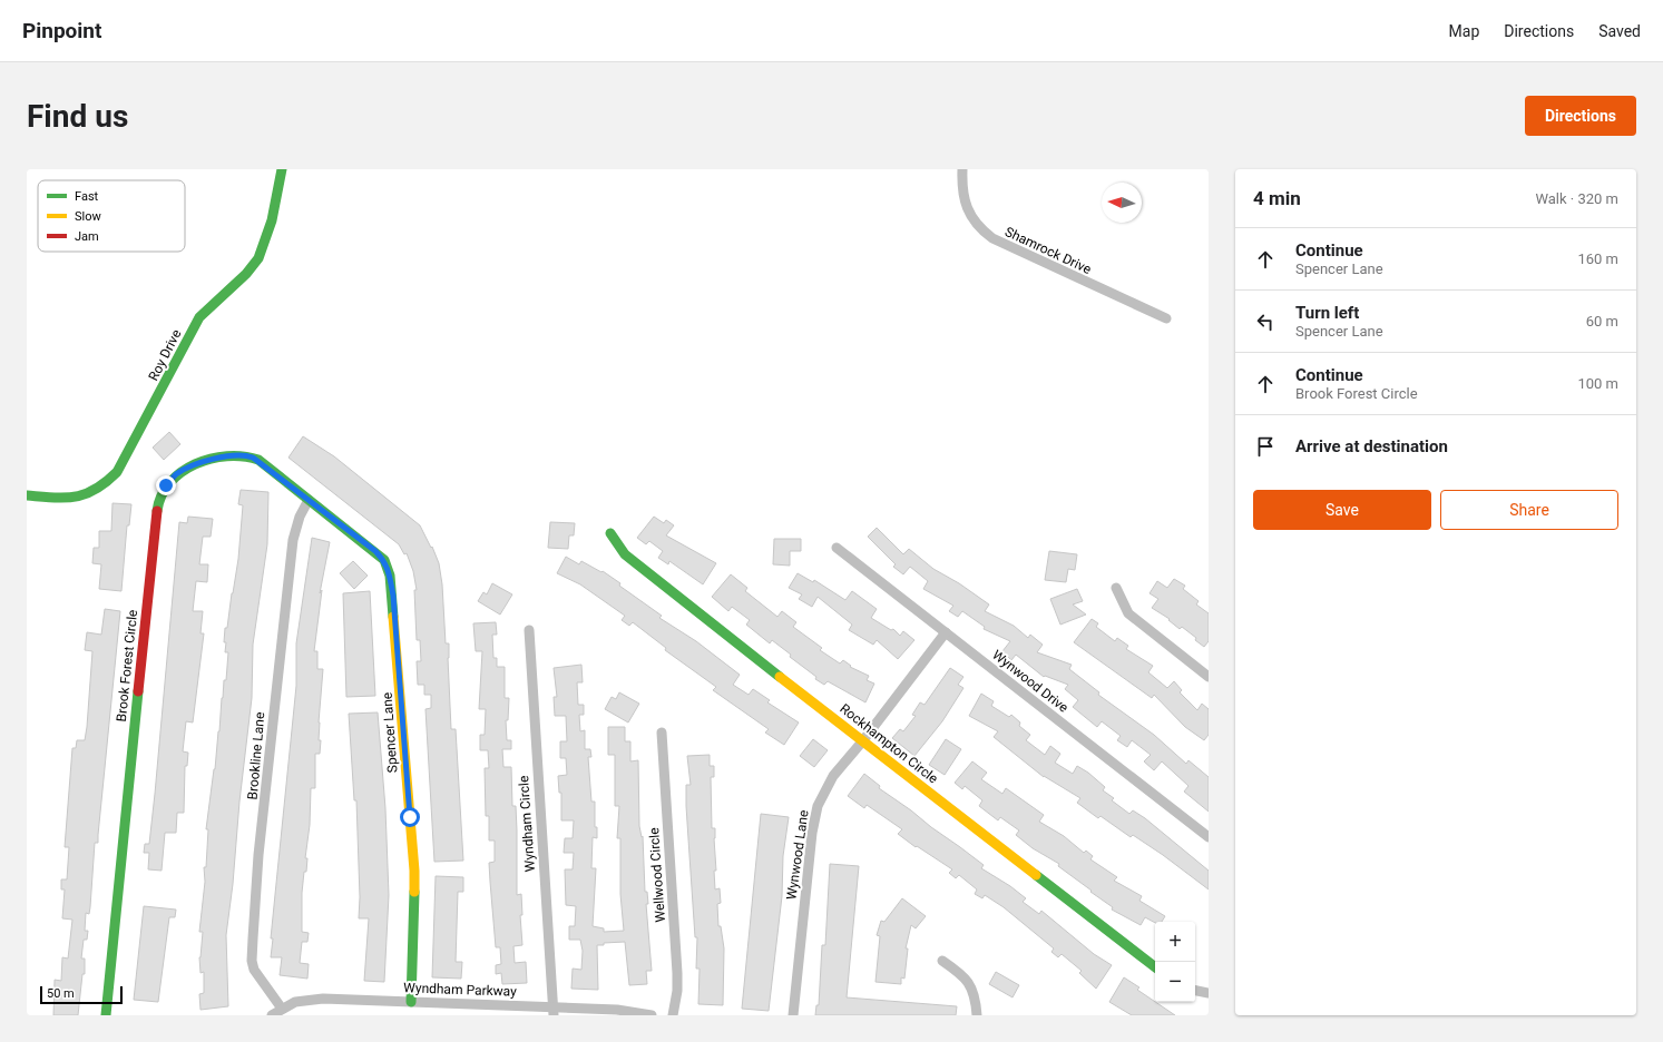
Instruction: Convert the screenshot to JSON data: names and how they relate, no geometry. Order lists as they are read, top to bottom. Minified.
{"streets":{"street":["Shamrock Drive","Roy Drive","Brook Forest Circle","Wynwood Drive","Spencer Lane","Rockhampton Circle","Brookline Lane","Wyndham Circle","Wynwood Lane","Wellwood Circle","Wyndham Parkway"]},"crossings":[["Brook Forest Circle","Spencer Lane"],["Brook Forest Circle","Brookline Lane"],["Wynwood Drive","Wynwood Lane"],["Spencer Lane","Brookline Lane"],["Spencer Lane","Wyndham Parkway"],["Rockhampton Circle","Wynwood Lane"],["Brookline Lane","Wyndham Parkway"],["Wyndham Circle","Wyndham Parkway"]],"legend":["Fast","Slow","Jam"],"scale_bar":"50 m","north":"left","page":{"header":"Pinpoint","nav":["Map","Directions","Saved"],"buttons":["Directions",["Save","Share"]],"title":"Find us","heading":["4 min","Walk · 320 m"],"list":[["Continue","Spencer Lane","160 m"],["Turn left","Spencer Lane","60 m"],["Continue","Brook Forest Circle","100 m"],"Arrive at destination"],"map_buttons":["+","−"],"scale":"50 m"}}
